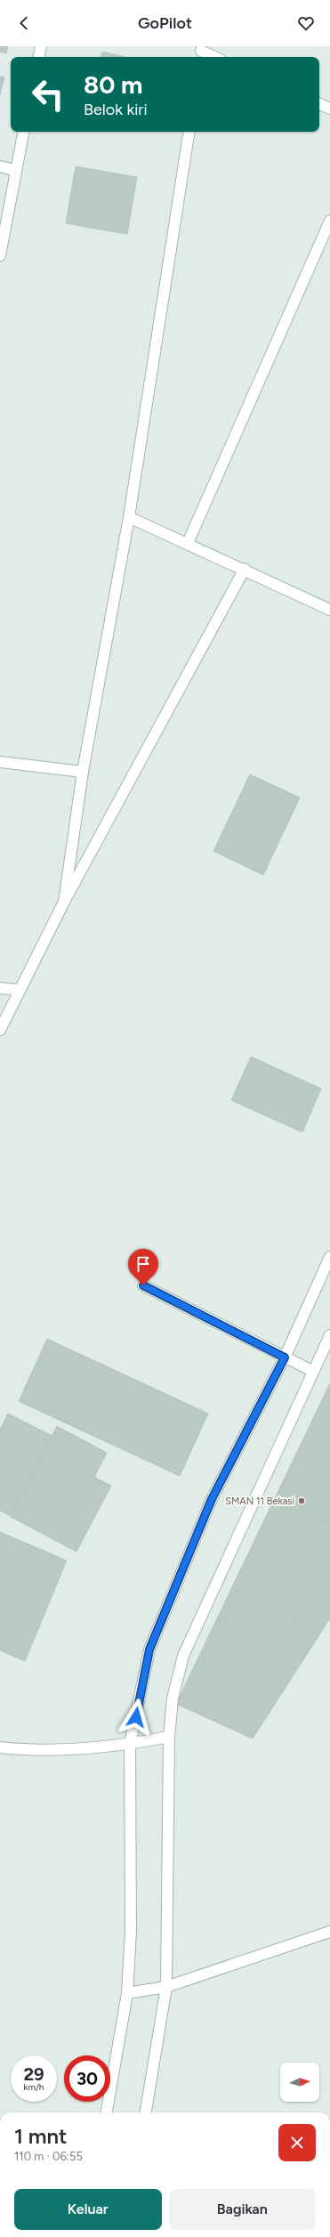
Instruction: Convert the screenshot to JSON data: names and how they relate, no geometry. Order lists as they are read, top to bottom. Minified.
{"places":["SMAN 11 Bekasi"],"north":"right","page":{"header":"GoPilot","turn":["80 m","Belok kiri"],"speed":"29 km/h","limit":"30","heading":["1 mnt","110 m · 06:55"],"buttons":["Keluar","Bagikan"]}}
